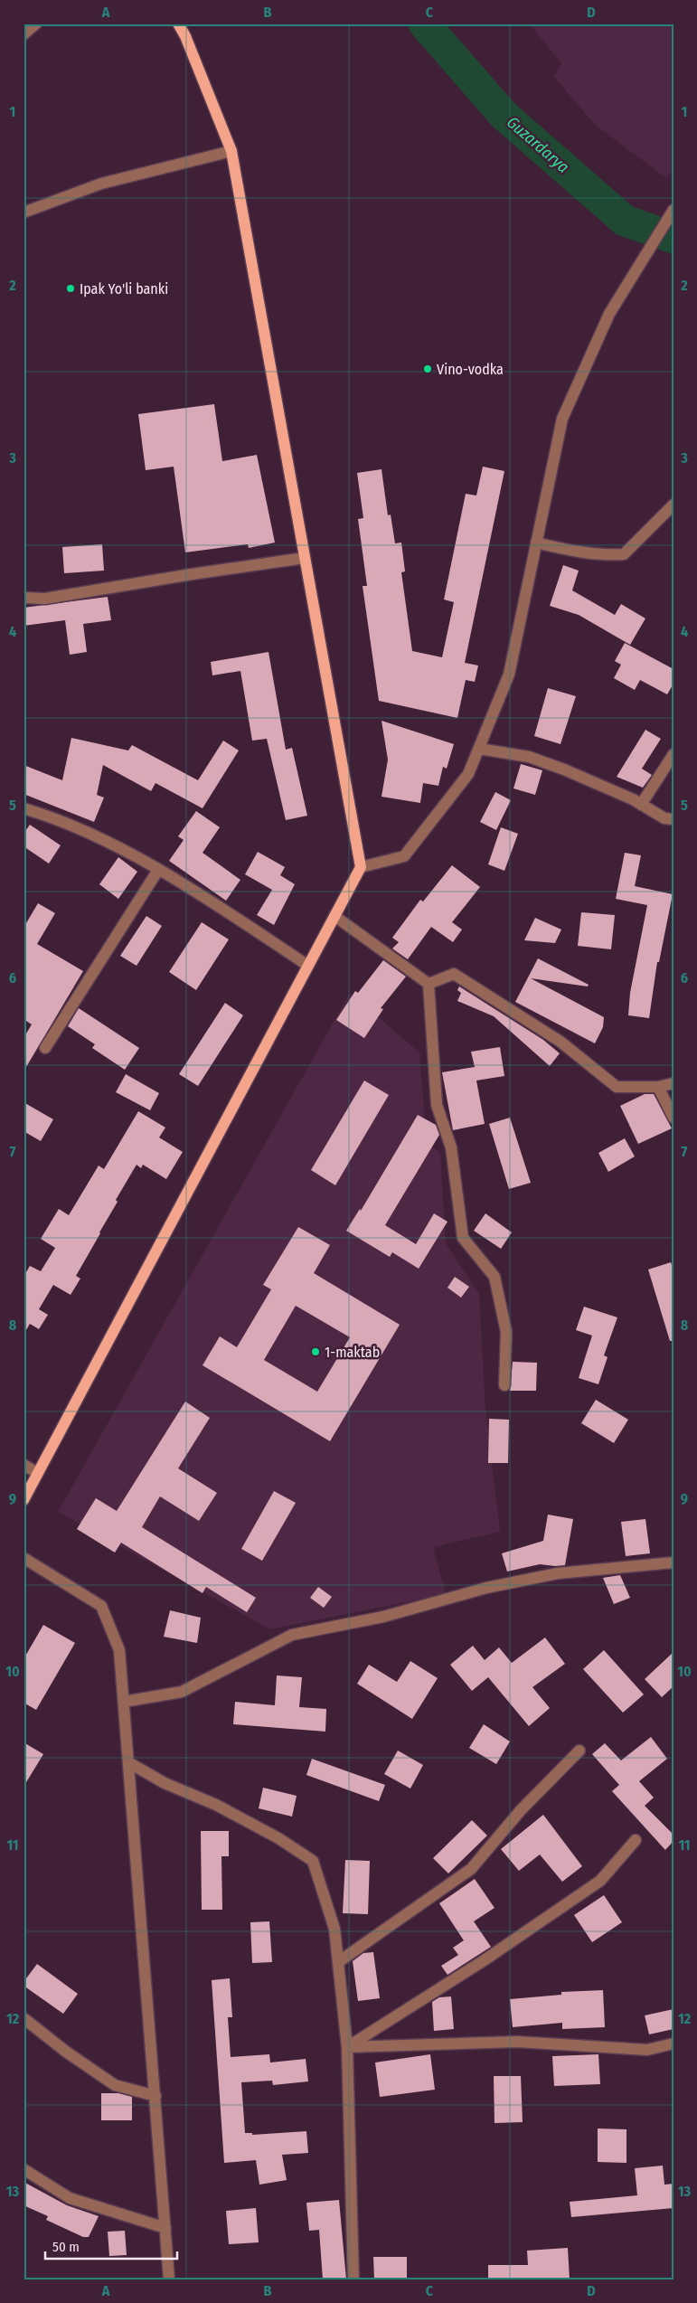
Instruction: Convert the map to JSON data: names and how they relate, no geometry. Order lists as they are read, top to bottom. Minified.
{"water":["Guzardarya"],"places":["Ipak Yo'li banki","Vino-vodka","1-maktab"],"scale_bar":"50 m","grid":{"columns":["A","B","C","D"],"rows":["1","2","3","4","5","6","7","8","9","10","11","12","13"]}}
